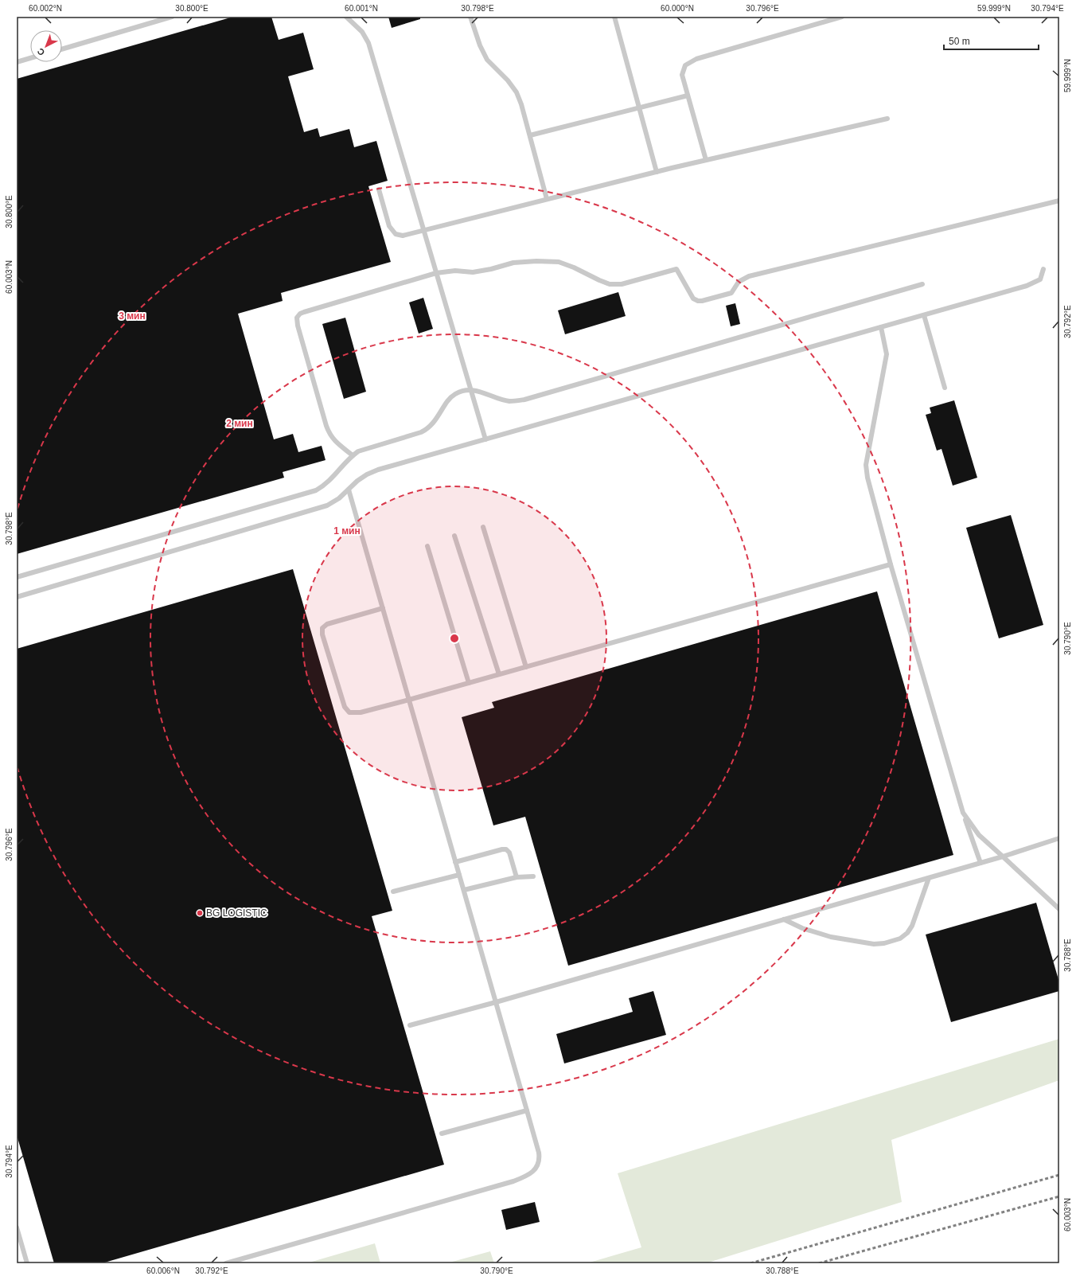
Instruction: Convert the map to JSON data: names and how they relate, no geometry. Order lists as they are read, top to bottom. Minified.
{"places":["BG LOGISTIC"],"scale_bar":"50 m","north":"bottom left","coordinates":["60.002°N","30.800°E","60.001°N","30.798°E","60.000°N","30.796°E","59.999°N","30.794°E","60.003°N","30.792°E","30.790°E","30.788°E","60.006°N"],"rings":["3 мин","2 мин","1 мин"]}
